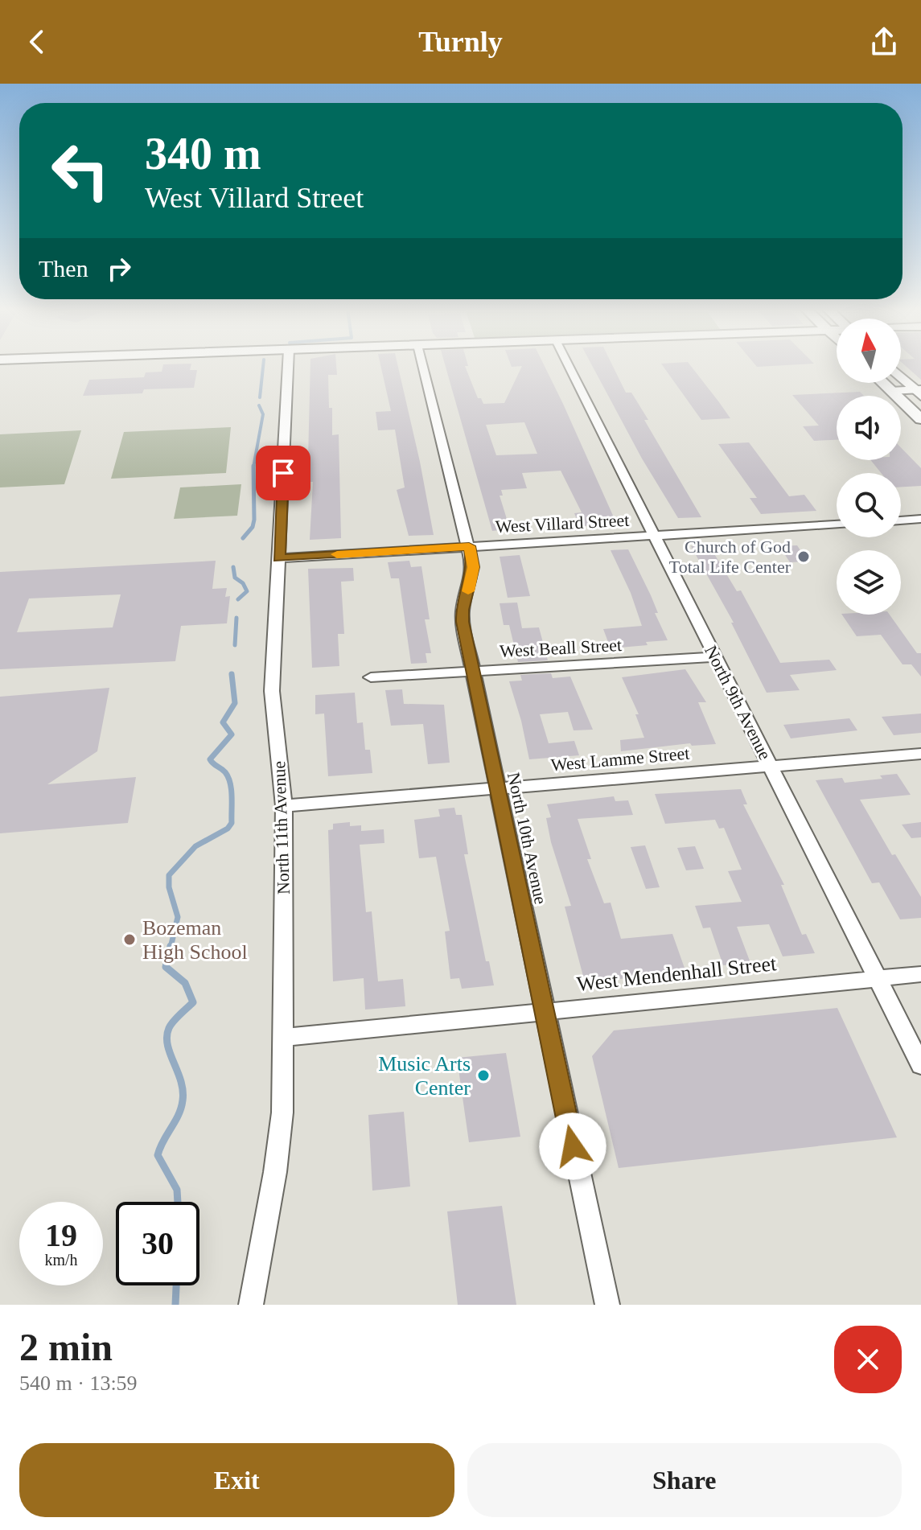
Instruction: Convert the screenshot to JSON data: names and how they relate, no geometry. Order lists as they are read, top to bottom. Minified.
{"streets":{"street":["West Villard Street","West Beall Street","North 9th Avenue","West Lamme Street","North 11th Avenue","North 10th Avenue","West Mendenhall Street"]},"crossings":[["West Villard Street","North 9th Avenue"],["West Villard Street","North 11th Avenue"],["West Villard Street","North 10th Avenue"],["West Beall Street","North 9th Avenue"],["West Beall Street","North 10th Avenue"],["North 9th Avenue","West Lamme Street"],["North 9th Avenue","West Mendenhall Street"],["West Lamme Street","North 11th Avenue"],["West Lamme Street","North 10th Avenue"],["North 11th Avenue","West Mendenhall Street"],["North 10th Avenue","West Mendenhall Street"]],"places":["Church of God Total Life Center","Bozeman High School","Music Arts Center"],"north":"top","page":{"header":"Turnly","turn":["340 m","West Villard Street"],"then":"Then","speed":"19 km/h","limit":"30","heading":["2 min","540 m · 13:59"],"buttons":["Exit","Share"]}}
